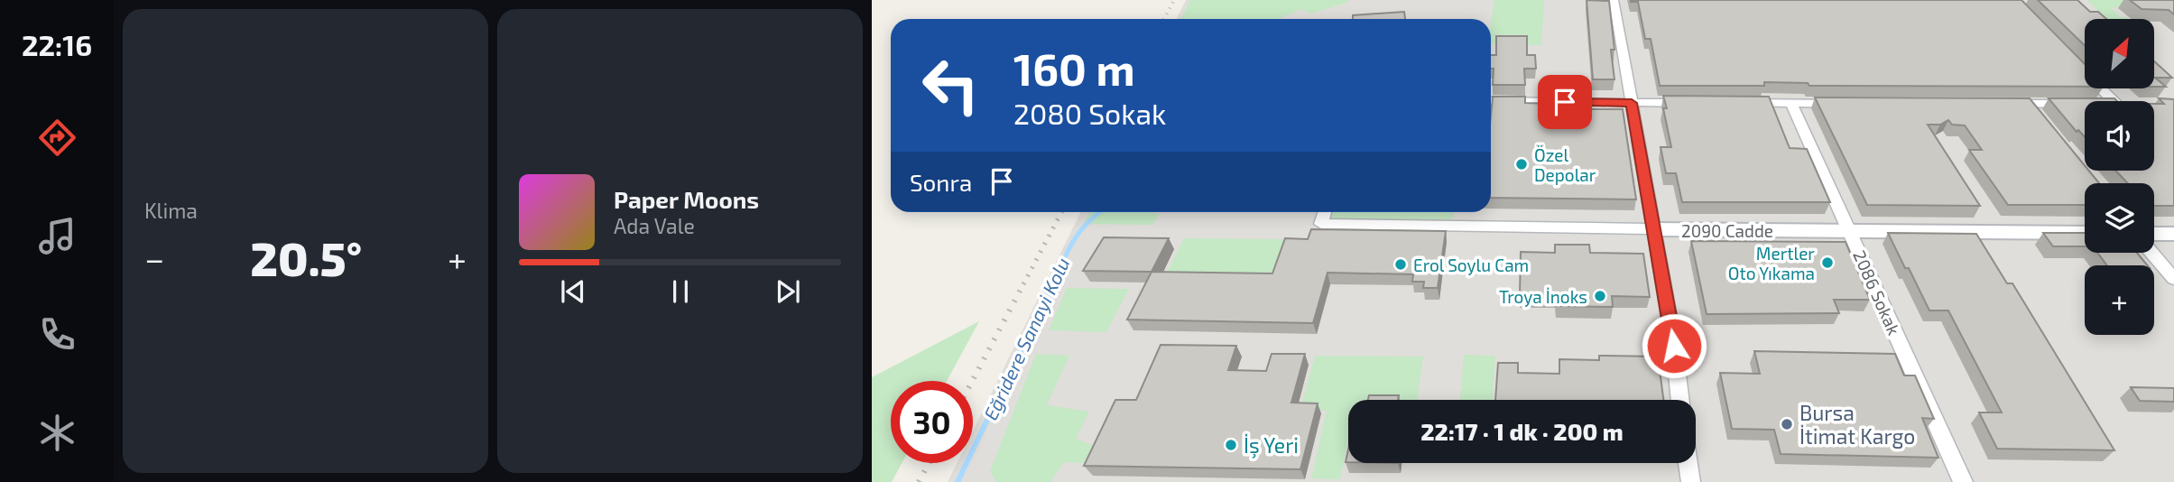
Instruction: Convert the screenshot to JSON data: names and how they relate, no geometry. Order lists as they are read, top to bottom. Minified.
{"streets":{"street":["2090 Cadde","2086 Sokak"]},"crossings":[["2090 Cadde","2086 Sokak"]],"water":["Eğridere Sanayi Kolu"],"places":["Özel Depolar","Mertler Oto Yıkama","Erol Soylu Cam","Troya İnoks","Bursa İtimat Kargo","İş Yeri"],"north":"top right","page":{"tabs":"22:16","tile":"Klima","map_buttons":"+","turn":["160 m","2080 Sokak"],"then":"Sonra","song":["Paper Moons","Ada Vale"],"heat":["−","20.5°","+"],"limit":"30","trip":"22:17 · 1 dk · 200 m"}}
